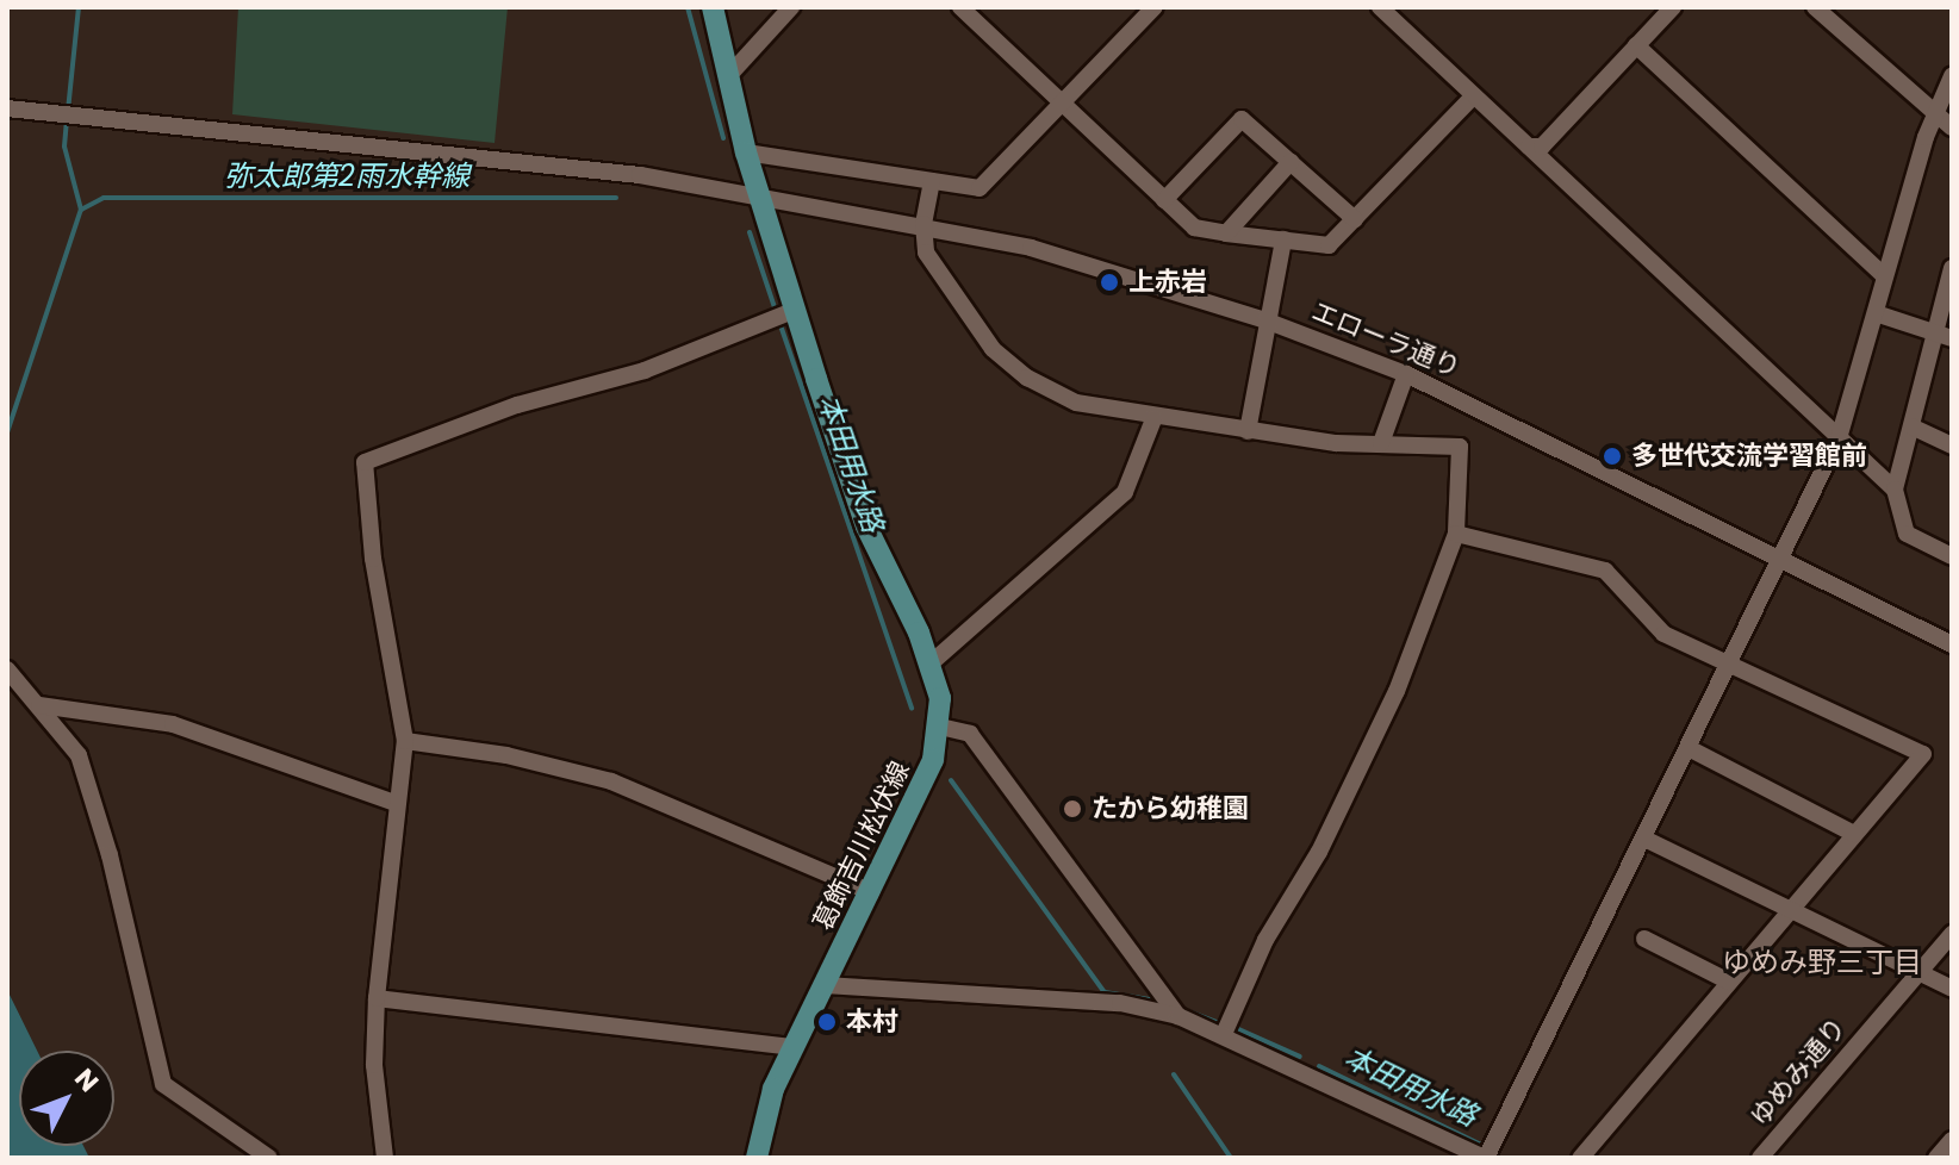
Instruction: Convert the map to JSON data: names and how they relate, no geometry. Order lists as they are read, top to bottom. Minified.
{"streets":{"main road":["葛飾吉川松伏線"],"street":["エローラ通り","ゆめみ通り"]},"crossings":[["エローラ通り","葛飾吉川松伏線"]],"districts":["ゆめみ野三丁目"],"water":["弥太郎第2雨水幹線","本田用水路"],"places":["上赤岩","多世代交流学習館前","たから幼稚園","本村"],"north":"top right"}
